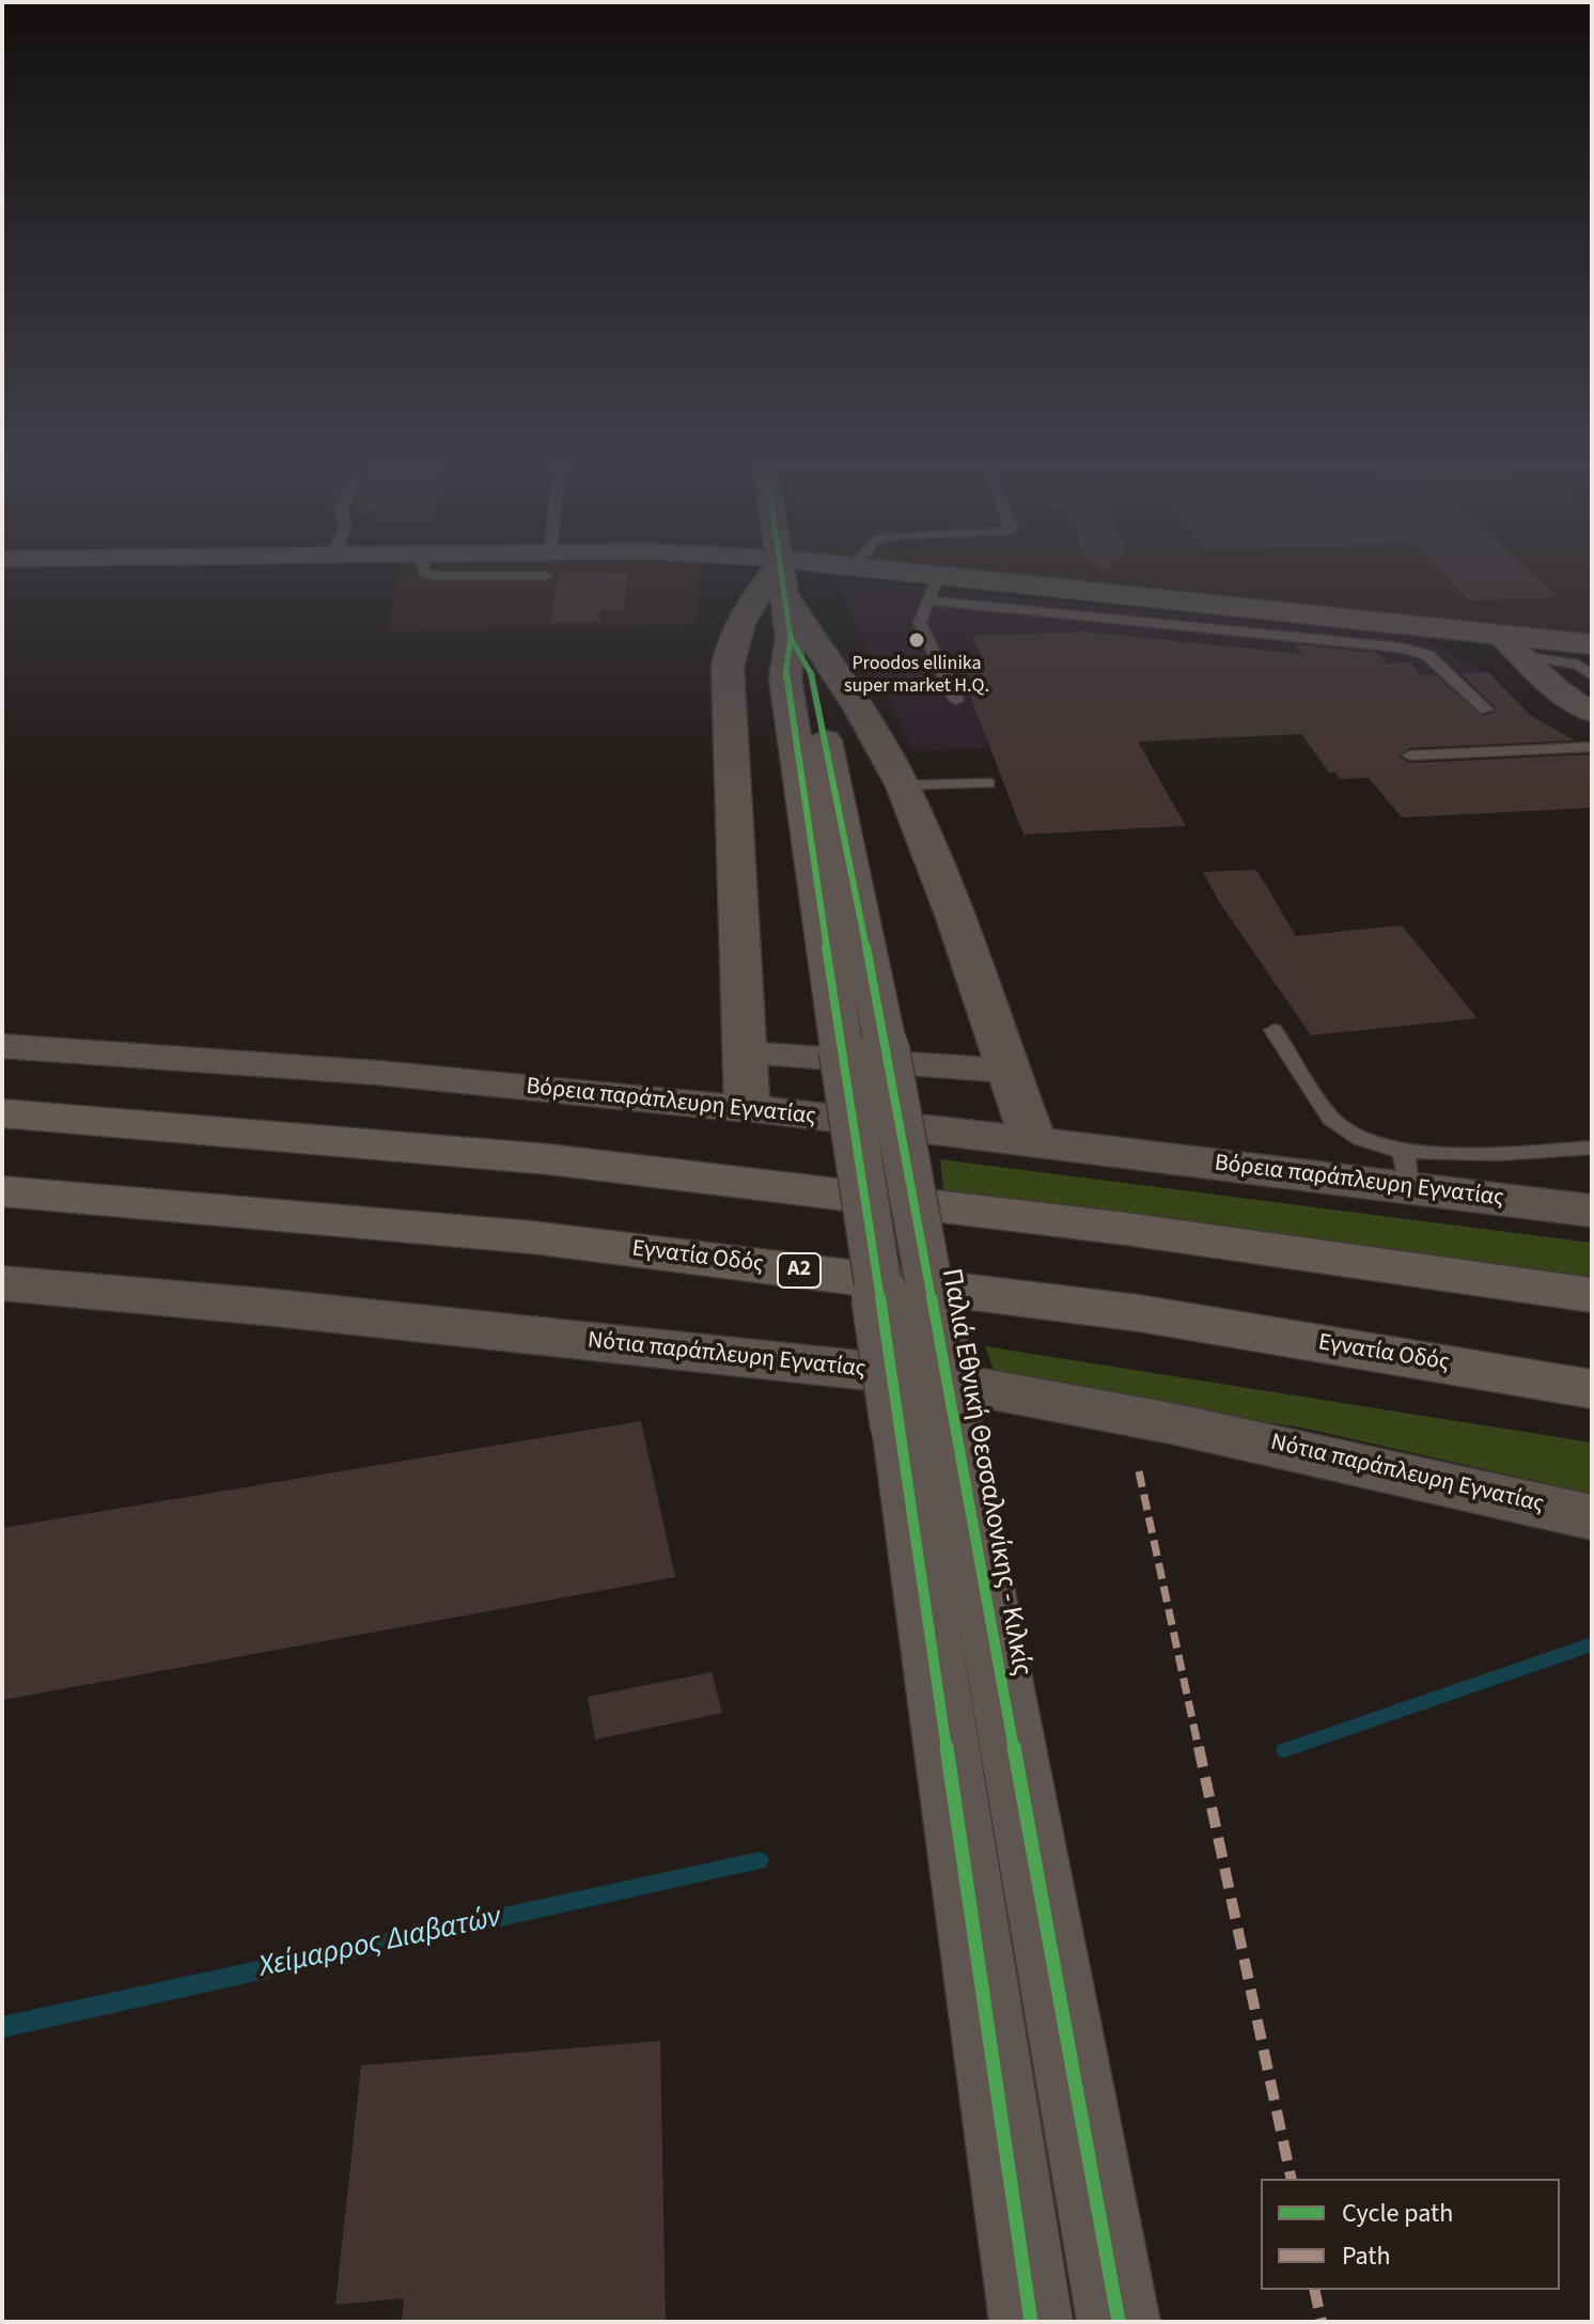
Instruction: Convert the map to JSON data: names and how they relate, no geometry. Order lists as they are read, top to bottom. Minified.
{"streets":{"highway":["Εγνατία Οδός","Α2"],"main road":["Παλιά Εθνική Θεσσαλονίκης - Κιλκίς"],"street":["Βόρεια παράπλευρη Εγνατίας","Νότια παράπλευρη Εγνατίας"]},"water":["Χείμαρρος Διαβατών"],"places":["Proodos ellinika super market H.Q."],"legend":["Cycle path","Path"]}
